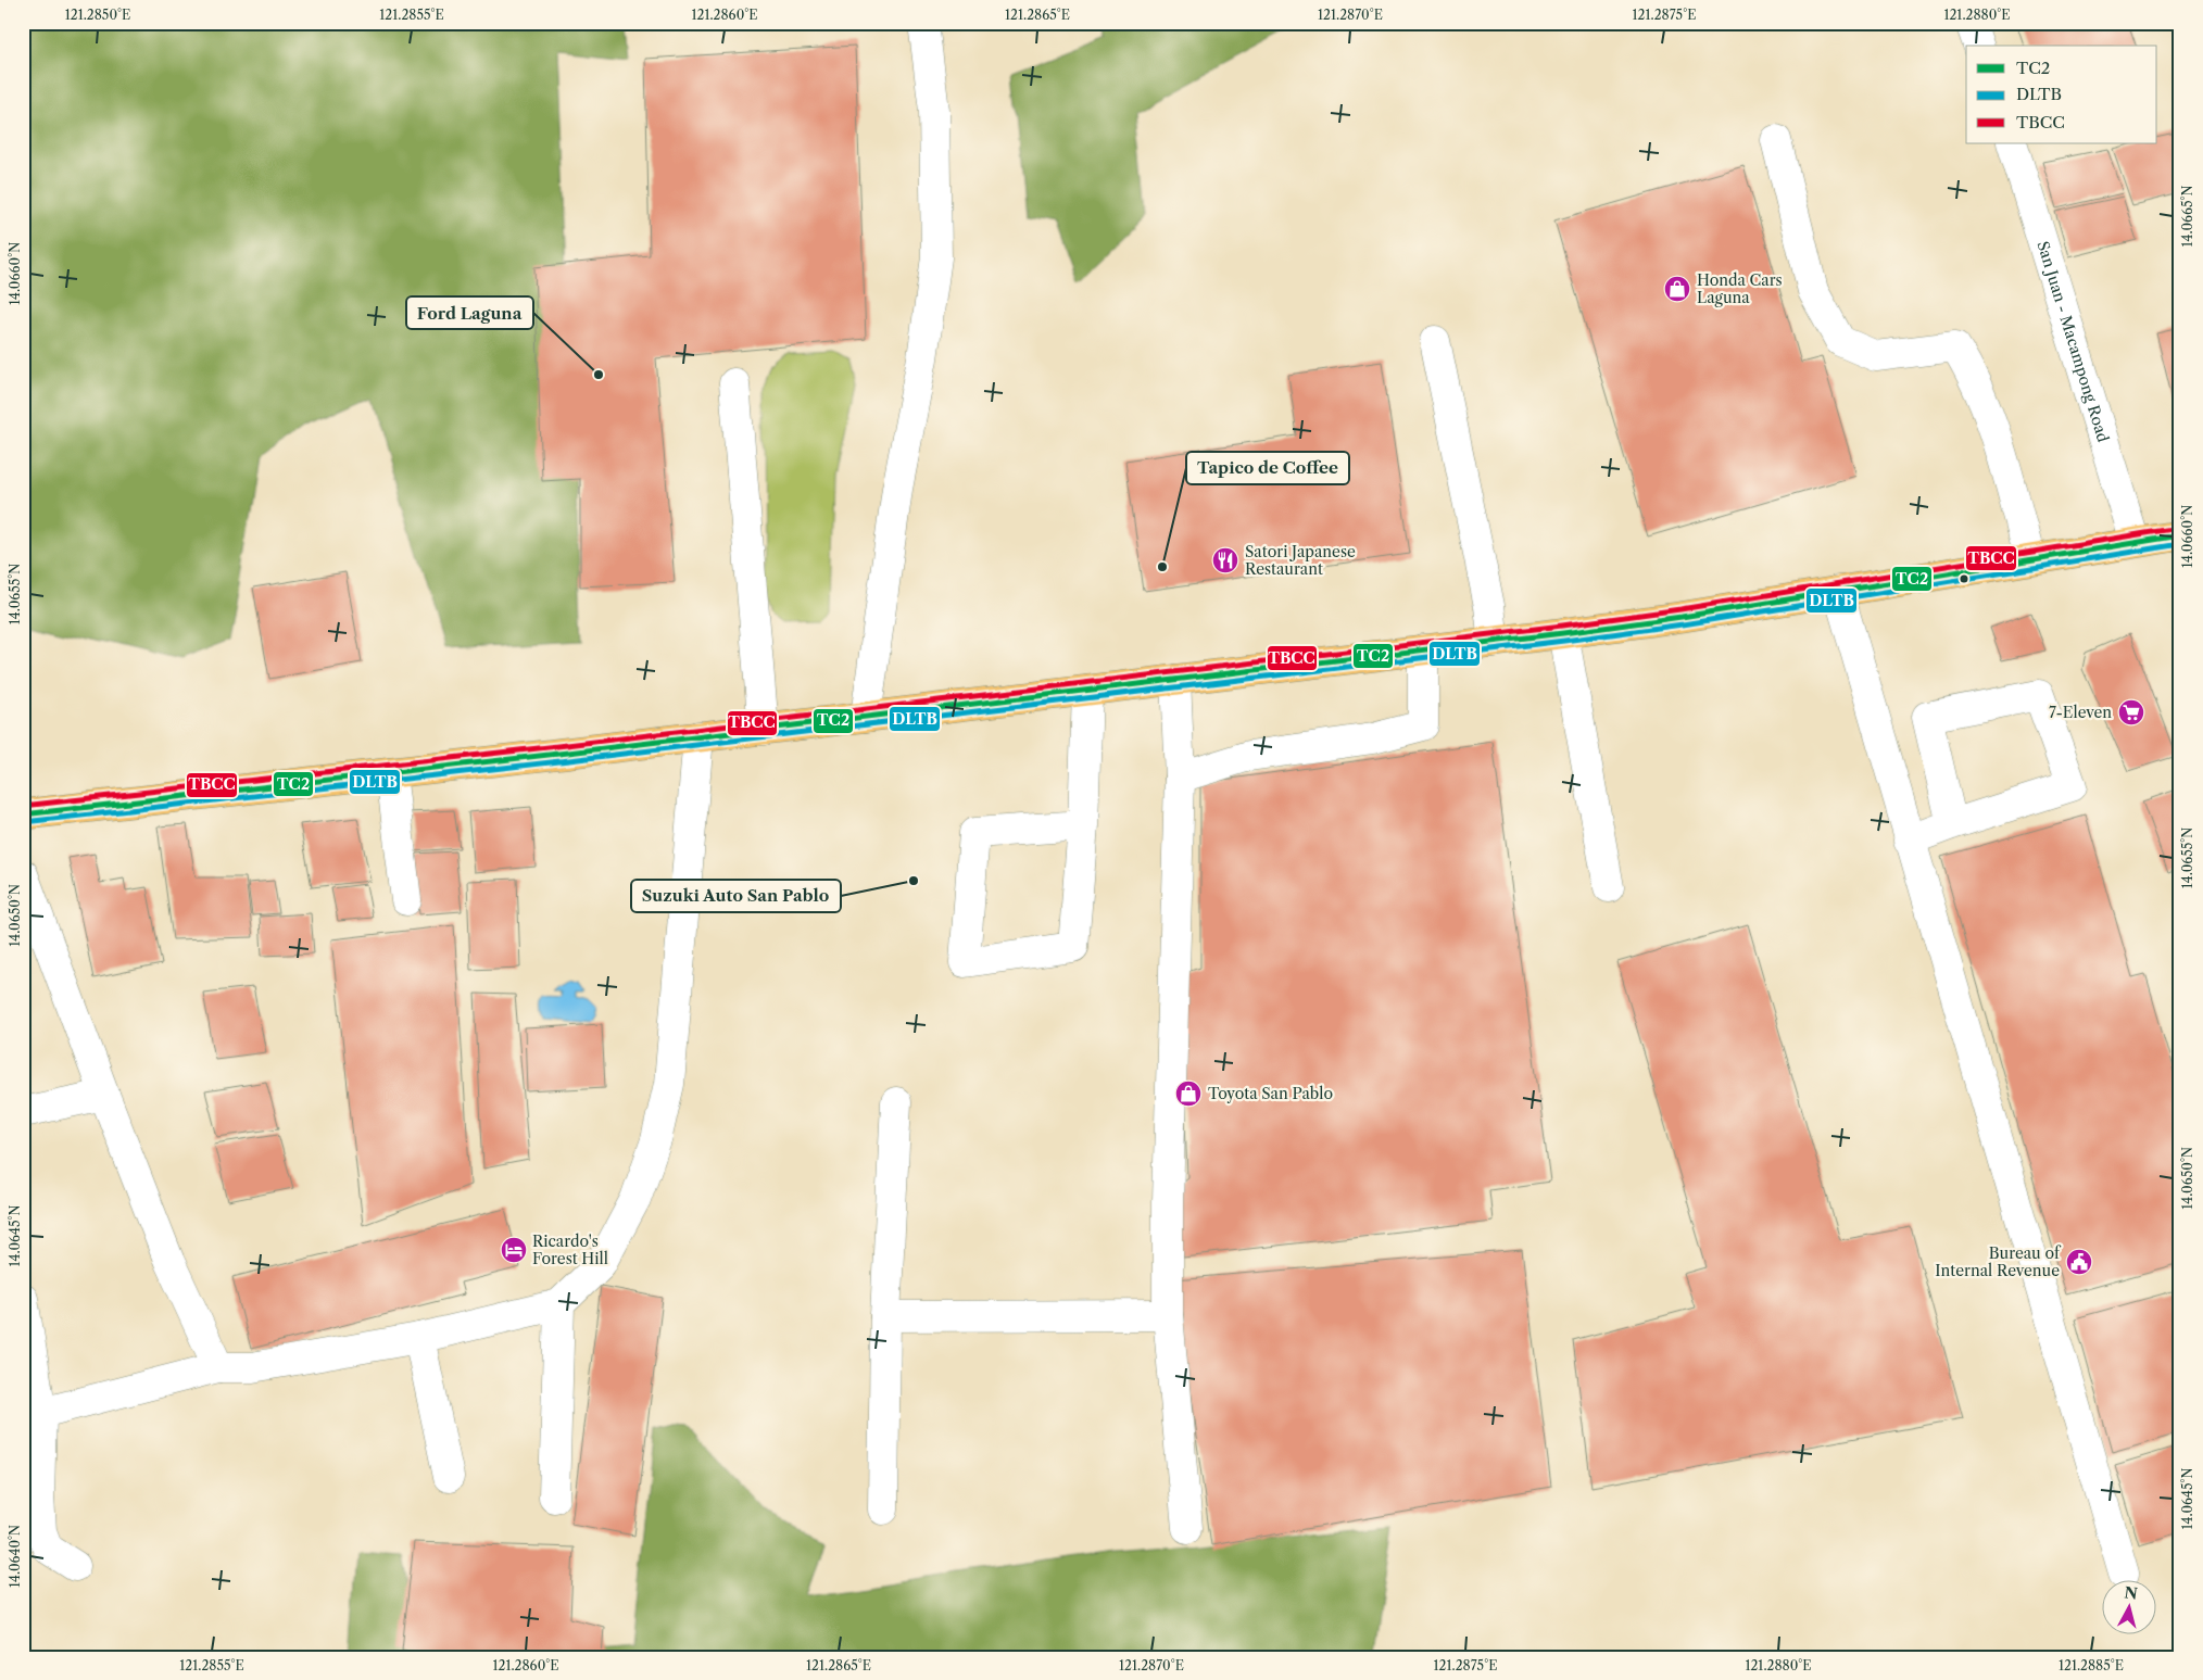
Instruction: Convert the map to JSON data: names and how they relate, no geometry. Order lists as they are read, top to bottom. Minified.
{"streets":{"street":["San Juan - Macampong Road"]},"places":{"shop":["Honda Cars Laguna","Toyota San Pablo"],"other":["Ford Laguna","Tapico de Coffee","Suzuki Auto San Pablo"],"restaurant":["Satori Japanese Restaurant"],"supermarket":["7-Eleven"],"hotel":["Ricardo's Forest Hill"],"public building":["Bureau of Internal Revenue"]},"lines":["transit line TBCC","transit line TC2","transit line DLTB"],"legend":["TC2","DLTB","TBCC"],"north":"top","coordinates":["121.2850°E","121.2855°E","121.2860°E","121.2865°E","121.2870°E","121.2875°E","121.2880°E","14.0665°N","14.0660°N","14.0655°N","14.0650°N","14.0645°N","14.0640°N","121.2885°E"]}
